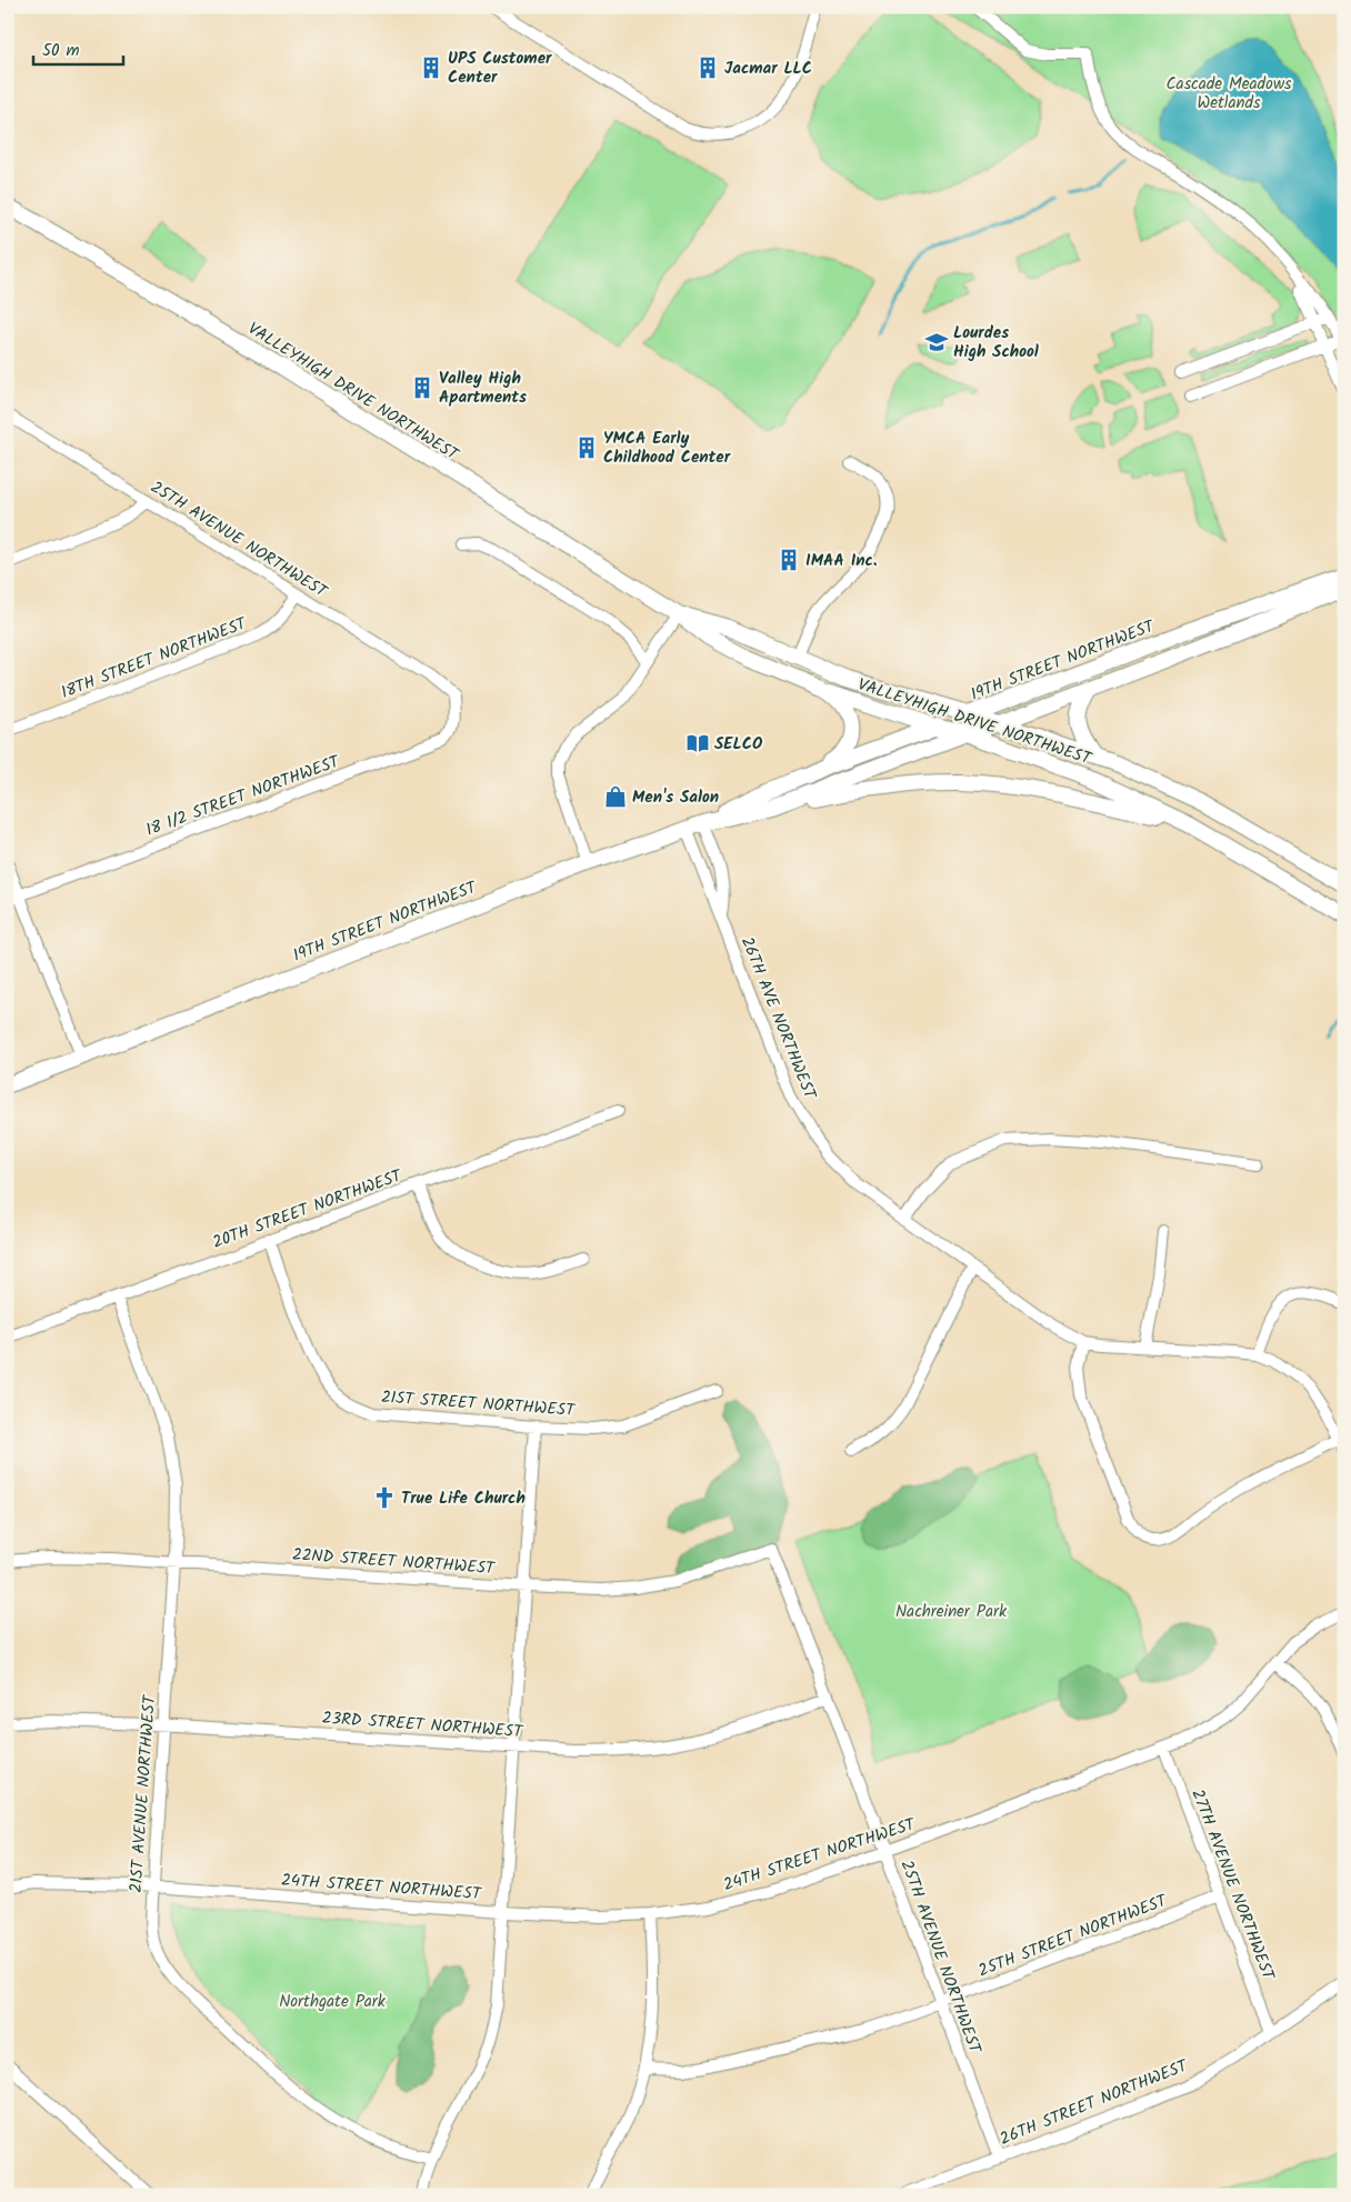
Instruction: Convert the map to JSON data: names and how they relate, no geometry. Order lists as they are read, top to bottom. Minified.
{"streets":{"main road":["VALLEYHIGH DRIVE NORTHWEST","19TH STREET NORTHWEST"],"street":["25TH AVENUE NORTHWEST","18TH STREET NORTHWEST","18 1/2 STREET NORTHWEST","26TH AVE NORTHWEST","20TH STREET NORTHWEST","21ST STREET NORTHWEST","22ND STREET NORTHWEST","23RD STREET NORTHWEST","21ST AVENUE NORTHWEST","24TH STREET NORTHWEST","27TH AVENUE NORTHWEST","25TH STREET NORTHWEST","26TH STREET NORTHWEST"]},"crossings":[["VALLEYHIGH DRIVE NORTHWEST","19TH STREET NORTHWEST"],["25TH AVENUE NORTHWEST","18TH STREET NORTHWEST"],["25TH AVENUE NORTHWEST","18 1/2 STREET NORTHWEST"],["25TH AVENUE NORTHWEST","22ND STREET NORTHWEST"],["25TH AVENUE NORTHWEST","23RD STREET NORTHWEST"],["25TH AVENUE NORTHWEST","24TH STREET NORTHWEST"],["25TH AVENUE NORTHWEST","25TH STREET NORTHWEST"],["25TH AVENUE NORTHWEST","26TH STREET NORTHWEST"],["19TH STREET NORTHWEST","26TH AVE NORTHWEST"],["20TH STREET NORTHWEST","21ST STREET NORTHWEST"],["20TH STREET NORTHWEST","21ST AVENUE NORTHWEST"],["22ND STREET NORTHWEST","21ST AVENUE NORTHWEST"],["23RD STREET NORTHWEST","21ST AVENUE NORTHWEST"],["21ST AVENUE NORTHWEST","24TH STREET NORTHWEST"],["24TH STREET NORTHWEST","27TH AVENUE NORTHWEST"],["27TH AVENUE NORTHWEST","25TH STREET NORTHWEST"],["27TH AVENUE NORTHWEST","26TH STREET NORTHWEST"]],"parks":["Cascade Meadows Wetlands","Nachreiner Park","Northgate Park"],"places":{"building":["UPS Customer Center","Jacmar LLC","Valley High Apartments","YMCA Early Childhood Center","IMAA Inc."],"school or university":["Lourdes High School"],"library":["SELCO"],"shop":["Men's Salon"],"church":["True Life Church"]},"scale_bar":"50 m"}
